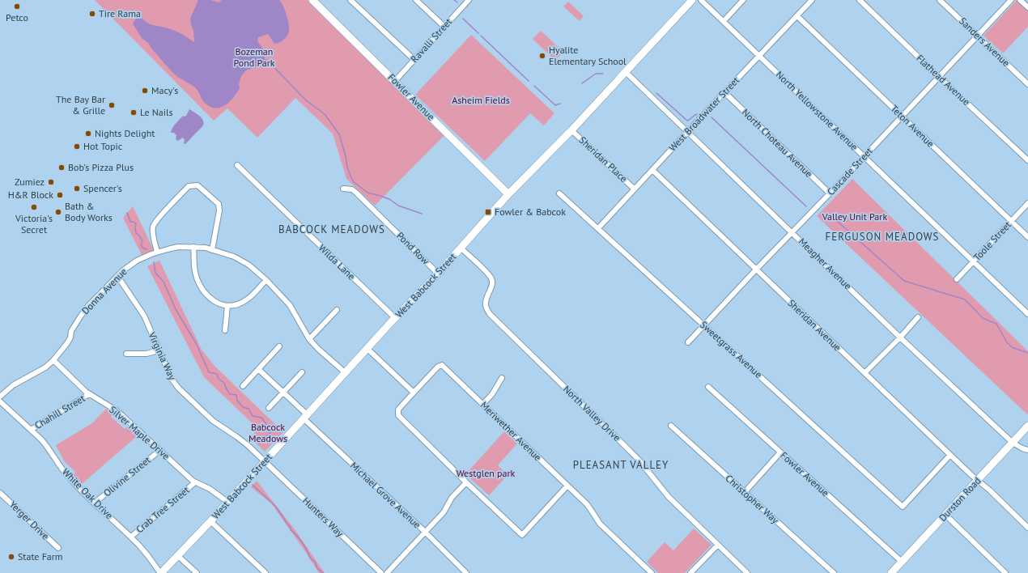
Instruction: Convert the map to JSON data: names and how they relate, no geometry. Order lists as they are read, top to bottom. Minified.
{"streets":{"street":["Ravalli Street","Sanders Avenue","Flathead Avenue","Fowler Avenue","North Yellowstone Avenue","West Broadwater Street","Teton Avenue","North Choteau Avenue","Sheridan Place","Cascade Street","Toole Street","Pond Row","Wilda Lane","Meagher Avenue","West Babcock Street","Donna Avenue","Sheridan Avenue","Sweetgrass Avenue","Virginia Way","Chahill Street","North Valley Drive","Meriwether Avenue","Silver Maple Drive","Olivine Street","White Oak Drive","Michael Grove Avenue","Christopher Way","Durston Road","Crab Tree Street","Hunters Way","Yerger Drive"]},"crossings":[["Ravalli Street","Fowler Avenue"],["Sanders Avenue","Cascade Street"],["Flathead Avenue","Cascade Street"],["Fowler Avenue","West Babcock Street"],["Fowler Avenue","Durston Road"],["North Yellowstone Avenue","West Broadwater Street"],["North Yellowstone Avenue","Cascade Street"],["North Yellowstone Avenue","Toole Street"],["West Broadwater Street","Teton Avenue"],["West Broadwater Street","North Choteau Avenue"],["West Broadwater Street","Sheridan Place"],["West Broadwater Street","Meagher Avenue"],["West Broadwater Street","Sheridan Avenue"],["West Broadwater Street","Sweetgrass Avenue"],["Teton Avenue","Cascade Street"],["Teton Avenue","Toole Street"],["North Choteau Avenue","Cascade Street"],["Sheridan Place","West Babcock Street"],["Cascade Street","Meagher Avenue"],["Cascade Street","Sheridan Avenue"],["Cascade Street","Sweetgrass Avenue"],["Pond Row","West Babcock Street"],["Wilda Lane","West Babcock Street"],["Meagher Avenue","West Babcock Street"],["Meagher Avenue","Durston Road"],["West Babcock Street","Donna Avenue"],["West Babcock Street","Virginia Way"],["West Babcock Street","North Valley Drive"],["West Babcock Street","Silver Maple Drive"],["West Babcock Street","White Oak Drive"],["West Babcock Street","Michael Grove Avenue"],["West Babcock Street","Hunters Way"],["Donna Avenue","Virginia Way"],["Donna Avenue","Silver Maple Drive"],["Sheridan Avenue","Sweetgrass Avenue"],["Sheridan Avenue","Durston Road"],["Virginia Way","Hunters Way"],["Chahill Street","Silver Maple Drive"],["Chahill Street","White Oak Drive"],["Silver Maple Drive","Olivine Street"],["Silver Maple Drive","Crab Tree Street"],["Olivine Street","White Oak Drive"],["White Oak Drive","Crab Tree Street"]],"districts":["BABCOCK MEADOWS","FERGUSON MEADOWS","PLEASANT VALLEY"],"parks":["Bozeman Pond Park","Asheim Fields","Valley Unit Park","Babcock Meadows","Westglen park"],"places":{"other":["Petco","Tire Rama","Hyalite Elementary School","Macy's","The Bay Bar & Grille","Le Nails","Nights Delight","Hot Topic","Bob's Pizza Plus","Zumiez","Spencer's","H&R Block","Victoria's Secret","Bath & Body Works","State Farm"],"transit":["Fowler & Babcok"]}}
